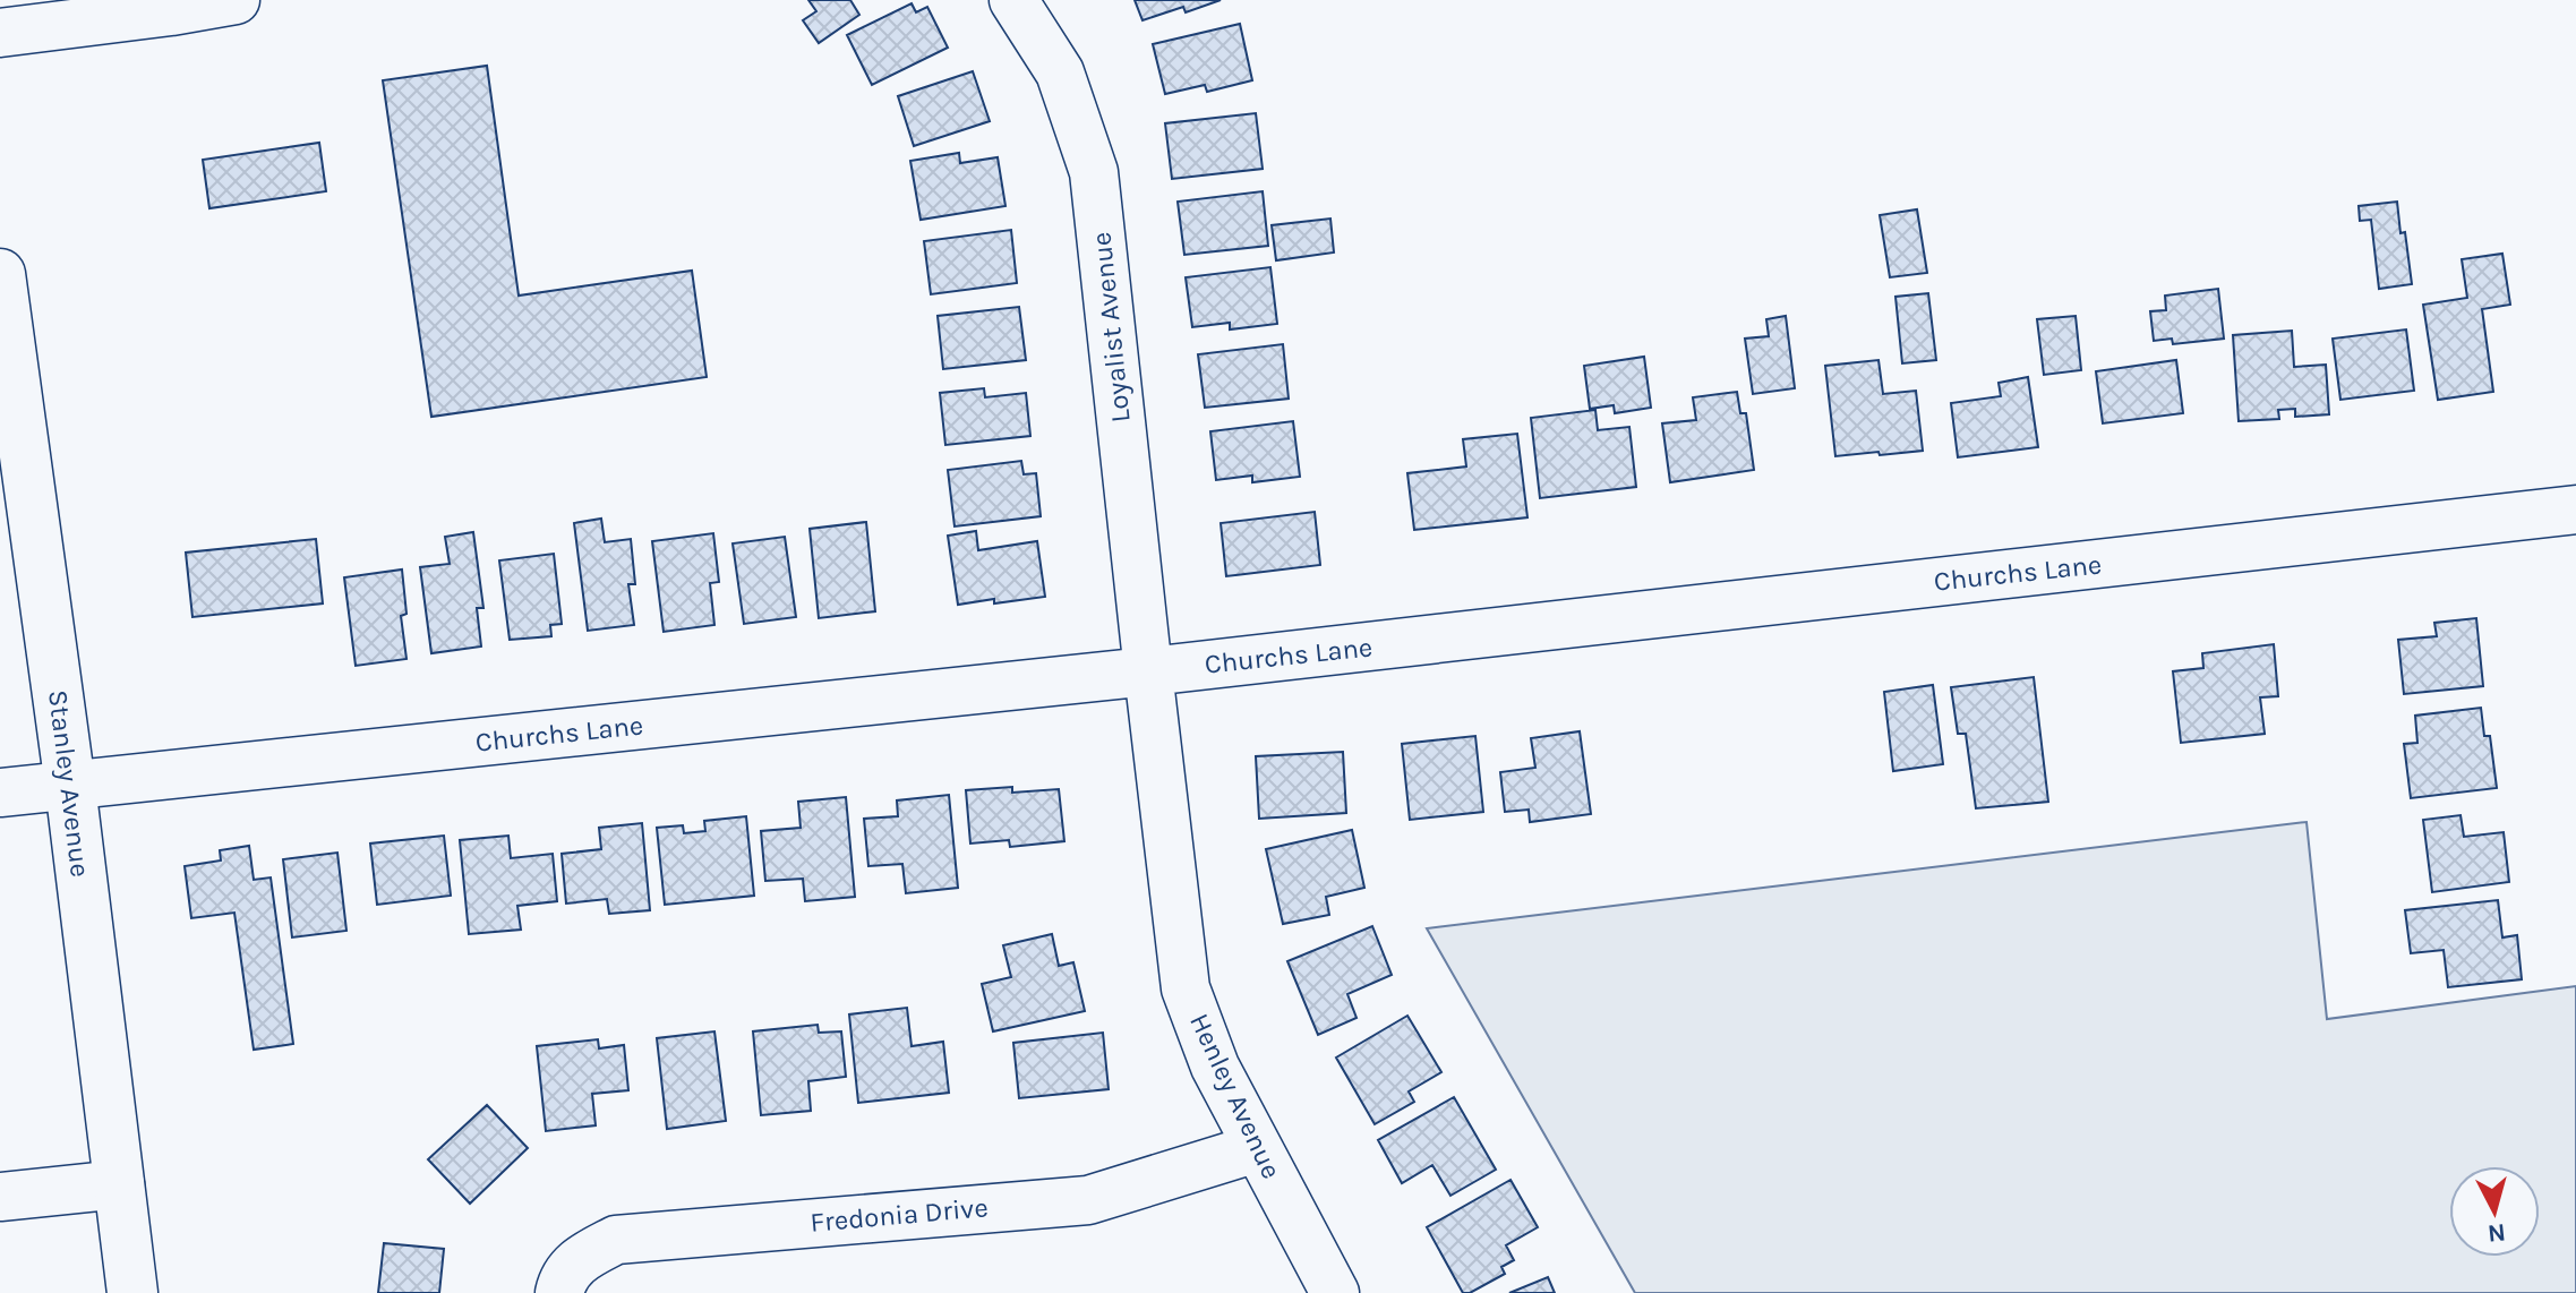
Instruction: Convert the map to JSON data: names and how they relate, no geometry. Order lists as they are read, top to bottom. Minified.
{"streets":{"main road":["Stanley Avenue"],"street":["Loyalist Avenue","Churchs Lane","Henley Avenue","Fredonia Drive"]},"crossings":[["Loyalist Avenue","Churchs Lane"],["Loyalist Avenue","Henley Avenue"],["Churchs Lane","Stanley Avenue"],["Churchs Lane","Henley Avenue"],["Henley Avenue","Fredonia Drive"]],"north":"bottom"}
